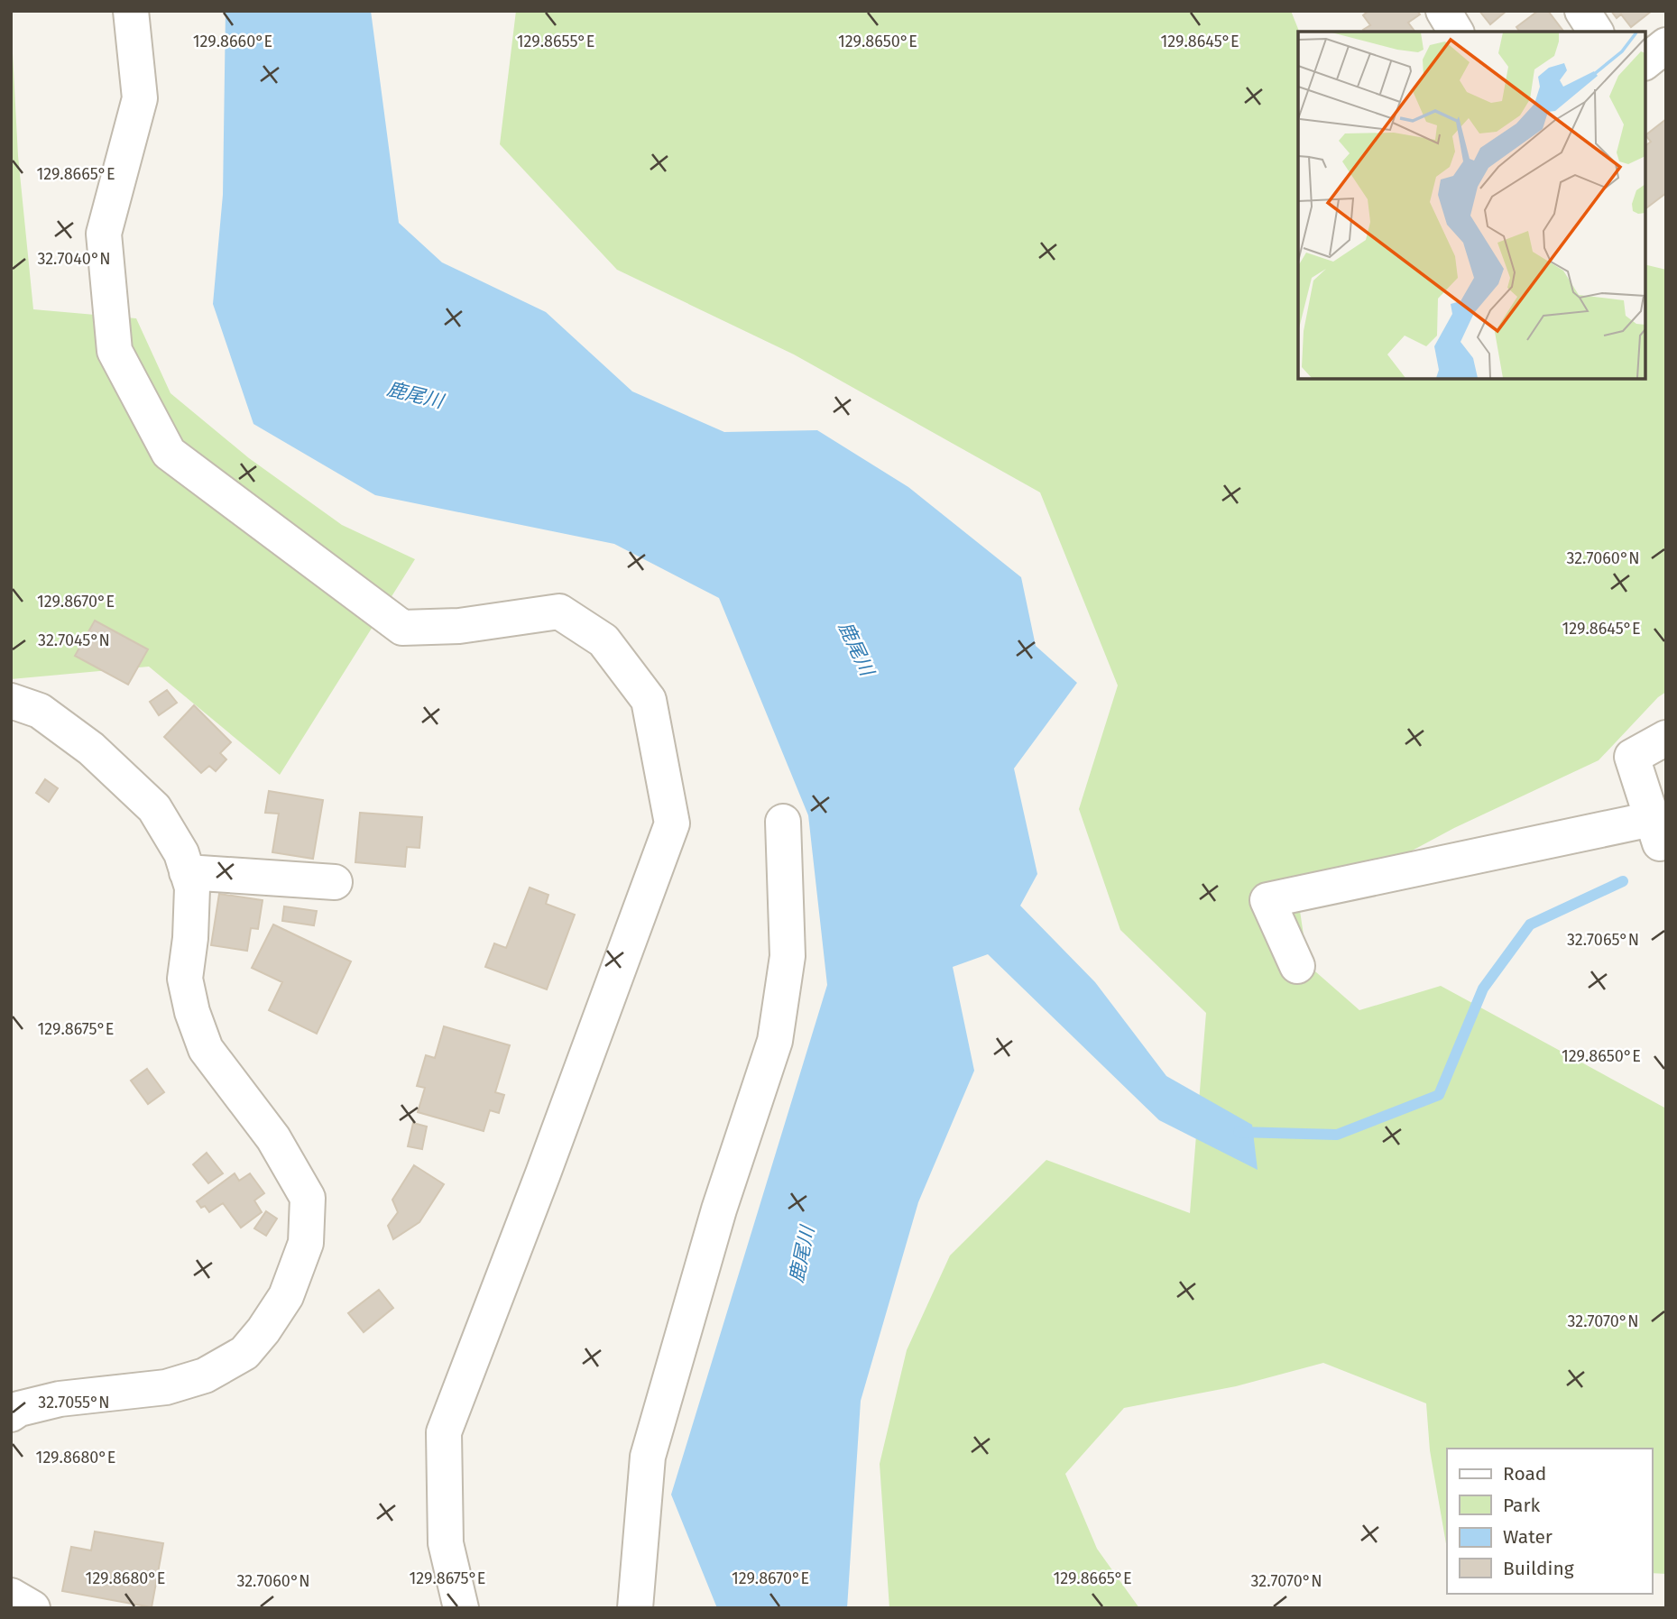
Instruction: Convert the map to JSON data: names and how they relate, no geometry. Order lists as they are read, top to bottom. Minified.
{"water":["鹿尾川"],"legend":["Road","Park","Water","Building"],"coordinates":["129.8660°E","129.8655°E","129.8650°E","129.8645°E","129.8665°E","32.7040°N","32.7060°N","129.8670°E","32.7045°N","32.7065°N","129.8675°E","32.7070°N","32.7055°N","129.8680°E"]}
